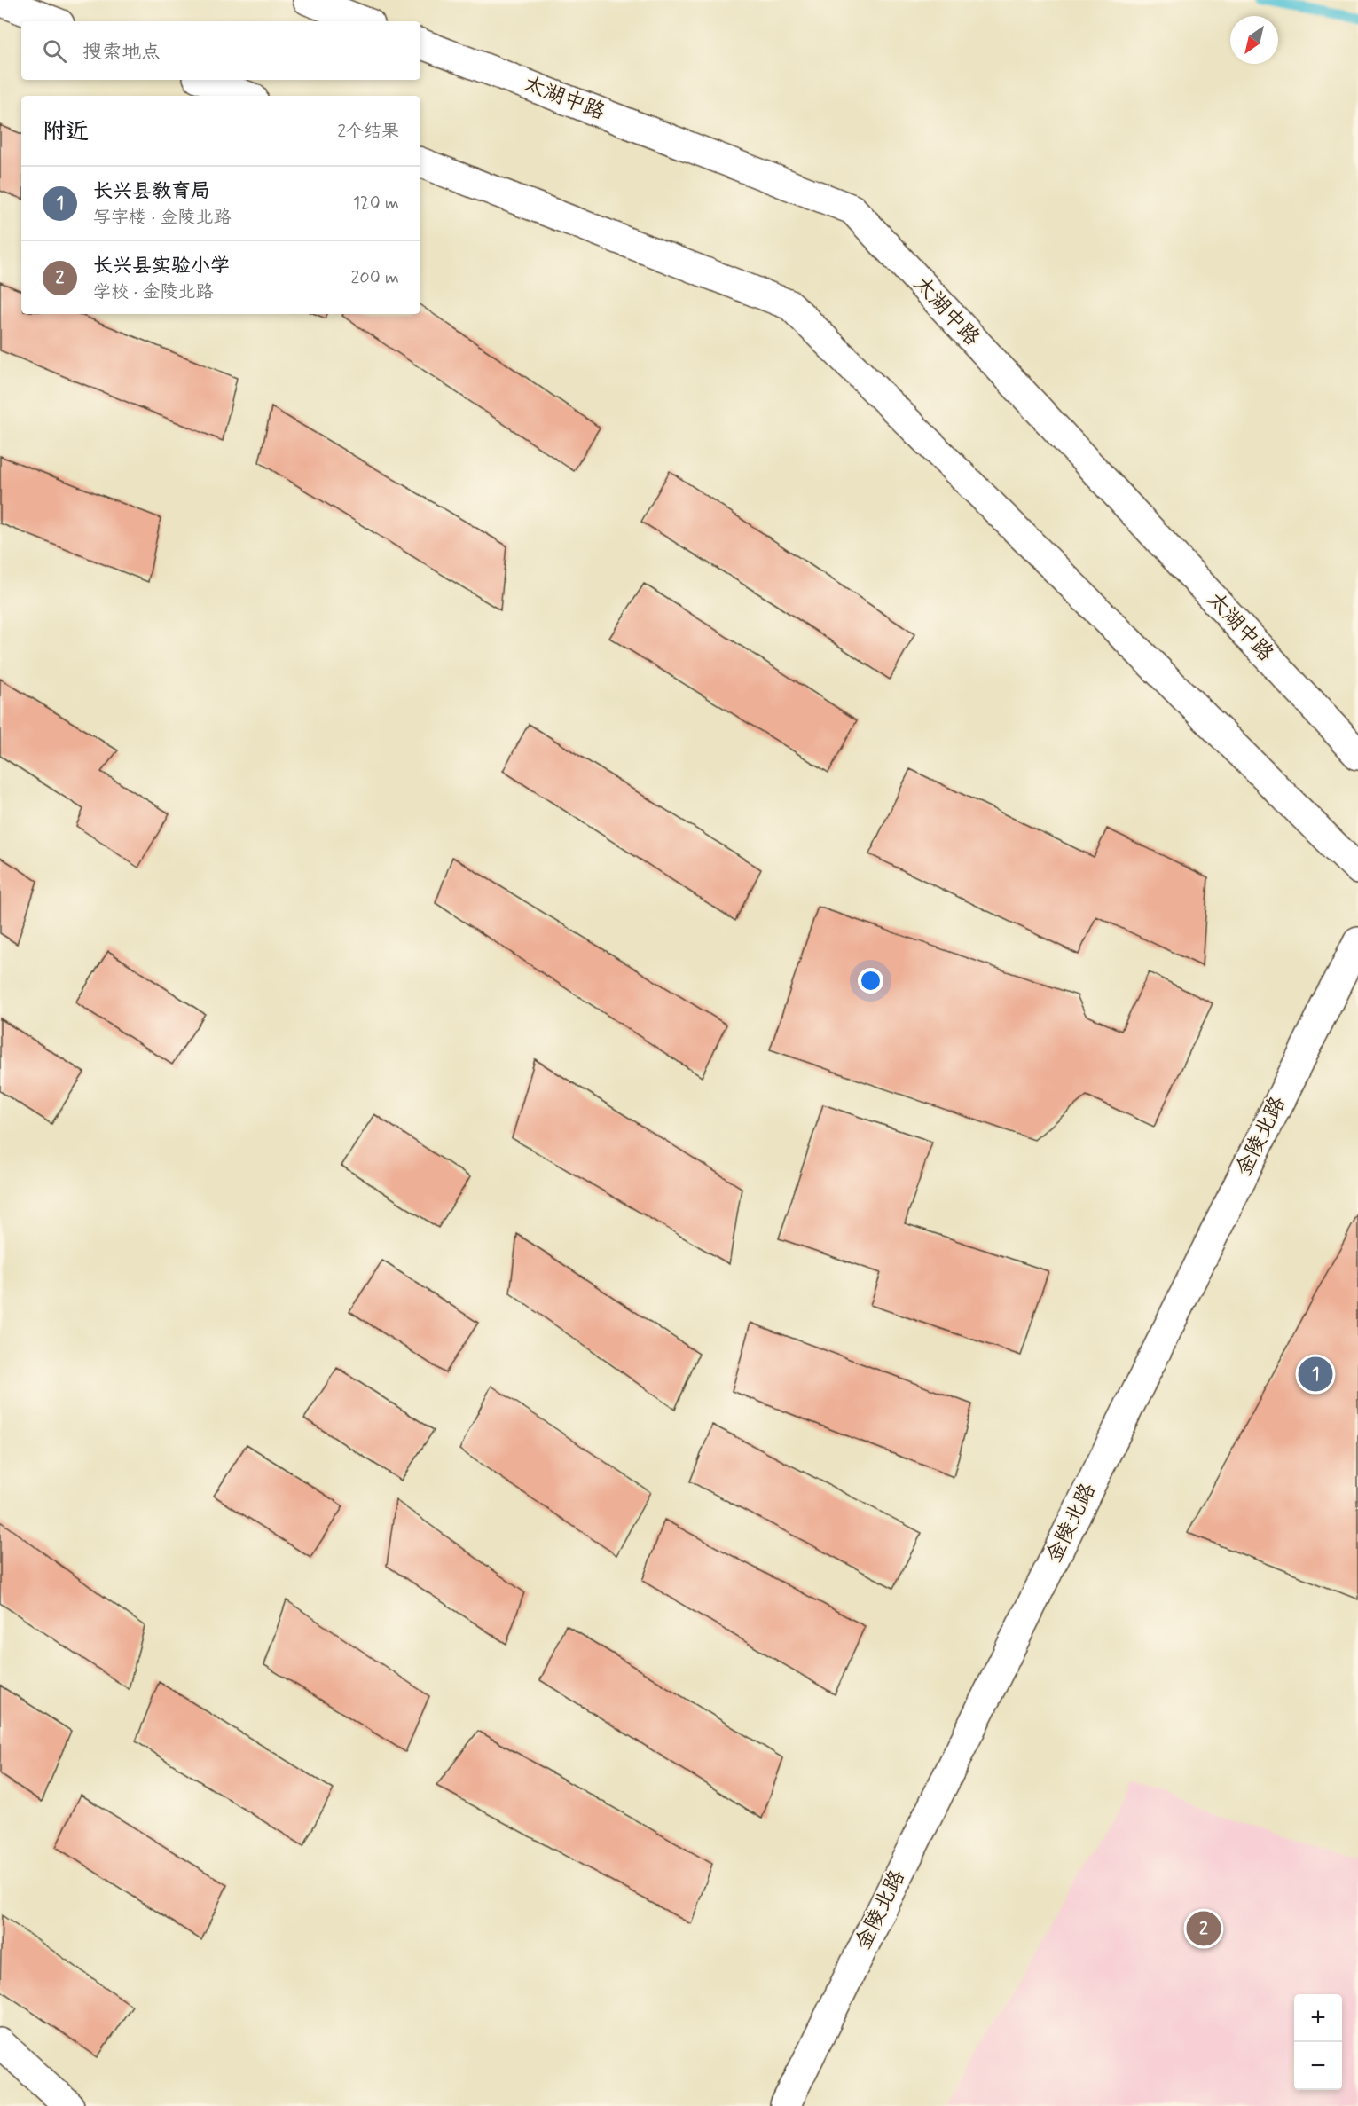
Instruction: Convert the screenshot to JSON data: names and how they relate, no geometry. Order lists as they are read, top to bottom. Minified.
{"streets":{"street":["太湖中路","金陵北路"]},"north":"bottom left","page":{"search":"搜索地点","heading":["附近","2个结果"],"list":[{"mark":"1","name":"长兴县教育局","note":"写字楼 · 金陵北路","value":"120 m"},{"mark":"2","name":"长兴县实验小学","note":"学校 · 金陵北路","value":"200 m"}],"pins":["1","2"],"map_buttons":["+","−"]}}
